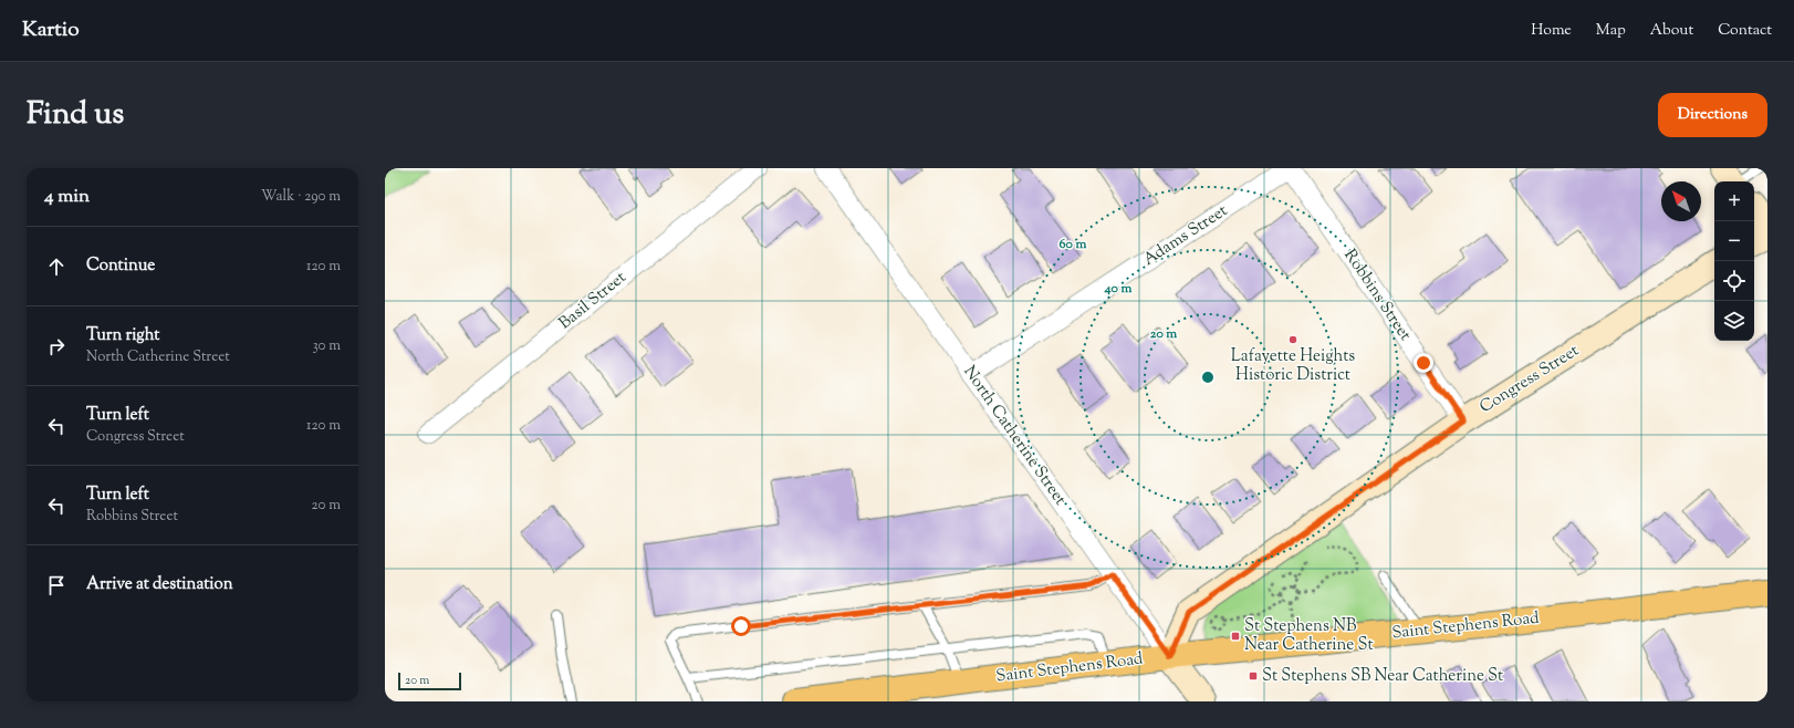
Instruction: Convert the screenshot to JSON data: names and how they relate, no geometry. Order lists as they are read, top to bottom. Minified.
{"streets":{"main road":["Saint Stephens Road"],"street":["Adams Street","Robbins Street","Basil Street","Congress Street","North Catherine Street"]},"crossings":[["Adams Street","Robbins Street"],["Adams Street","North Catherine Street"],["Robbins Street","Congress Street"],["Congress Street","North Catherine Street"],["Congress Street","Saint Stephens Road"],["North Catherine Street","Saint Stephens Road"]],"places":{"other":["Lafayette Heights Historic District"],"transit":["St Stephens NB Near Catherine St","St Stephens SB Near Catherine St"]},"scale_bar":"20 m","north":"top left","page":{"header":"Kartio","nav":["Home","Map","About","Contact"],"title":"Find us","buttons":"Directions","heading":["4 min","Walk · 290 m"],"map_buttons":["+","−"],"list":[["Continue","120 m"],["Turn right","North Catherine Street","30 m"],["Turn left","Congress Street","120 m"],["Turn left","Robbins Street","20 m"],"Arrive at destination"],"scale":"20 m"},"rings":["60 m","40 m","20 m"]}
